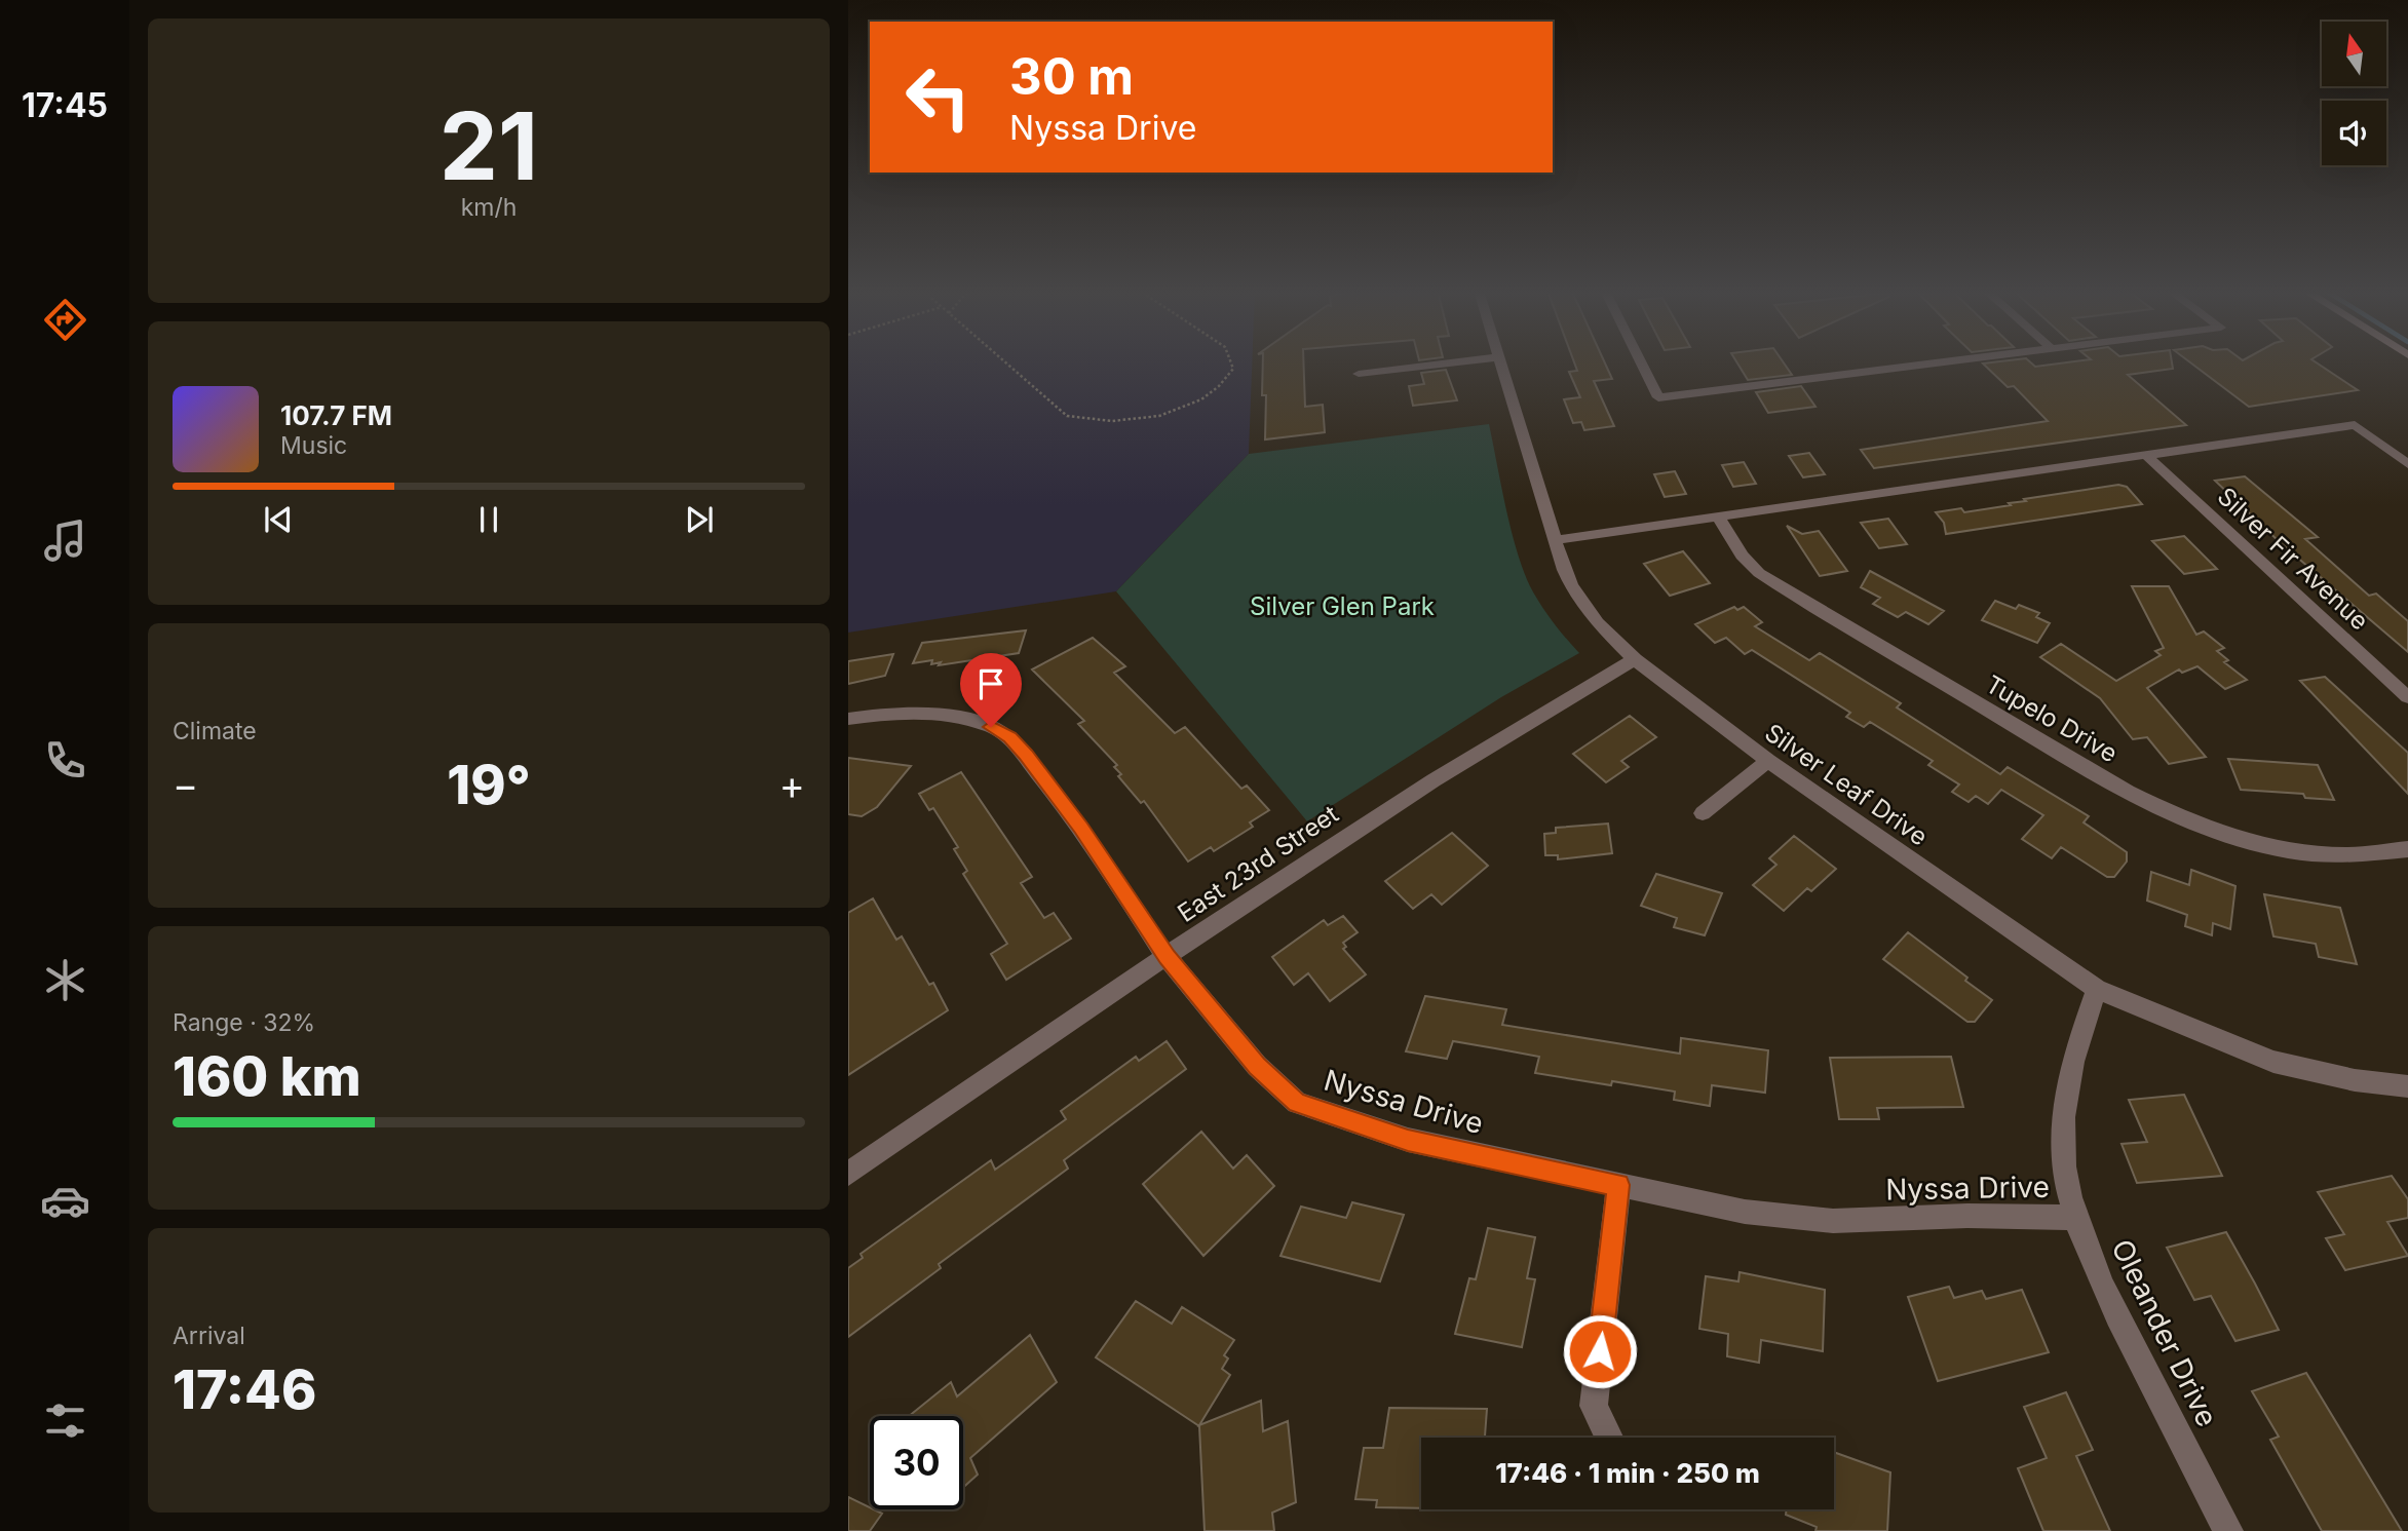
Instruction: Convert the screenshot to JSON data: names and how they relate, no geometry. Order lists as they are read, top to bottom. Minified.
{"streets":{"street":["Silver Fir Avenue","Tupelo Drive","Silver Leaf Drive","East 23rd Street","Nyssa Drive","Oleander Drive"]},"crossings":[["Silver Leaf Drive","East 23rd Street"],["Silver Leaf Drive","Oleander Drive"],["East 23rd Street","Nyssa Drive"],["Nyssa Drive","Oleander Drive"]],"parks":["Silver Glen Park"],"north":"top","page":{"tabs":"17:45","tile":[["21","km/h"],"Climate",["Range · 32%","160 km"],["Arrival","17:46"]],"turn":["30 m","Nyssa Drive"],"song":["107.7 FM","Music"],"heat":["−","19°","+"],"limit":"30","trip":"17:46 · 1 min · 250 m"}}
